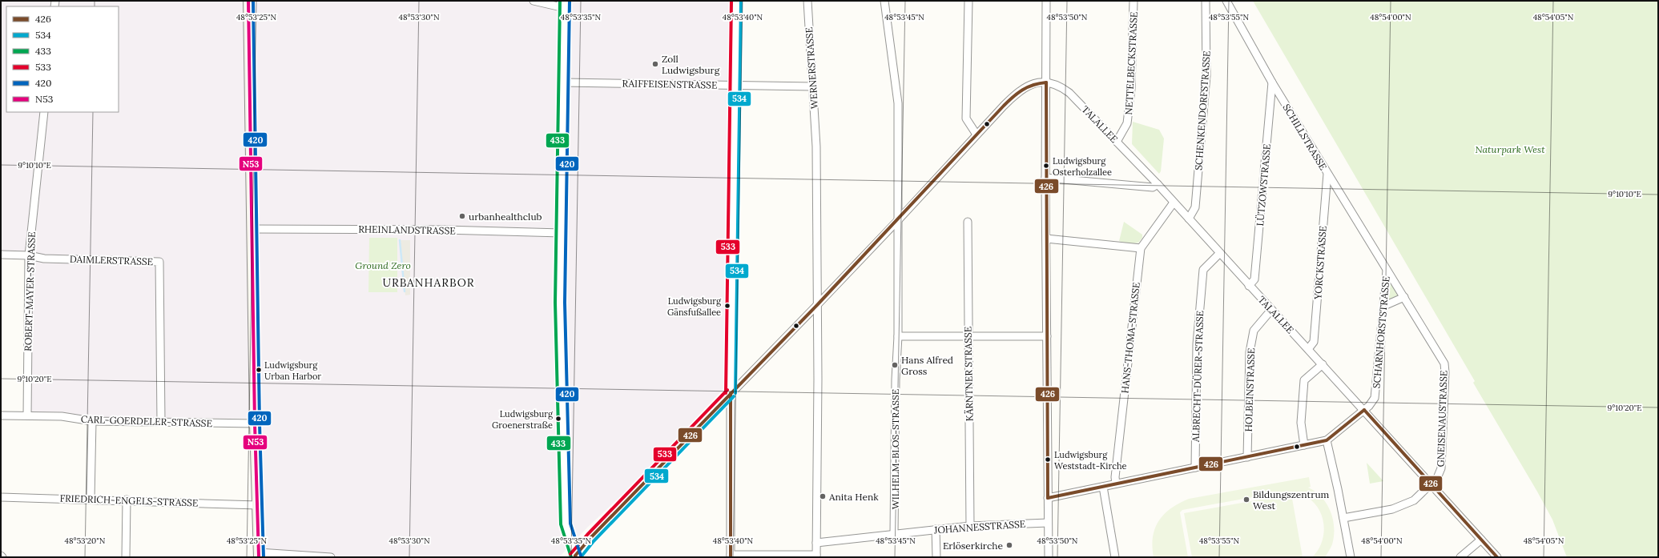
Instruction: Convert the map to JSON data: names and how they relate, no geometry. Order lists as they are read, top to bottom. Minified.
{"streets":{"street":["NETTELBECKSTRASSE","WERNERSTRASSE","RAIFFEISENSTRASSE","SCHENKENDORFSTRASSE","TALALLEE","SCHILLSTRASSE","LÜTZOWSTRASSE","RHEINLANDSTRASSE","DAIMLERSTRASSE","YORCKSTRASSE","ROBERT-MAYER-STRASSE","SCHARNHORSTSTRASSE","HANS-THOMA-STRASSE","KÄRNTNER STRASSE","ALBRECHT-DÜRER-STRASSE","HOLBEINSTRASSE","GNEISENAUSTRASSE","CARL-GOERDELER-STRASSE","WILHELM-BLOS-STRASSE","FRIEDRICH-ENGELS-STRASSE","JOHANNESSTRASSE"]},"crossings":[["NETTELBECKSTRASSE","TALALLEE"],["WERNERSTRASSE","RAIFFEISENSTRASSE"],["WERNERSTRASSE","JOHANNESSTRASSE"],["SCHENKENDORFSTRASSE","TALALLEE"],["TALALLEE","LÜTZOWSTRASSE"],["TALALLEE","YORCKSTRASSE"],["TALALLEE","SCHARNHORSTSTRASSE"],["TALALLEE","HANS-THOMA-STRASSE"],["TALALLEE","ALBRECHT-DÜRER-STRASSE"],["TALALLEE","HOLBEINSTRASSE"],["TALALLEE","GNEISENAUSTRASSE"],["SCHILLSTRASSE","LÜTZOWSTRASSE"],["SCHILLSTRASSE","YORCKSTRASSE"],["SCHILLSTRASSE","SCHARNHORSTSTRASSE"],["SCHILLSTRASSE","GNEISENAUSTRASSE"],["DAIMLERSTRASSE","ROBERT-MAYER-STRASSE"],["DAIMLERSTRASSE","CARL-GOERDELER-STRASSE"],["ROBERT-MAYER-STRASSE","CARL-GOERDELER-STRASSE"],["SCHARNHORSTSTRASSE","GNEISENAUSTRASSE"],["KÄRNTNER STRASSE","JOHANNESSTRASSE"],["WILHELM-BLOS-STRASSE","JOHANNESSTRASSE"]],"districts":["URBANHARBOR"],"parks":["Naturpark West","Ground Zero"],"places":["Zoll Ludwigsburg","Ludwigsburg Osterholzallee","urbanhealthclub","Ludwigsburg Gänsfußallee","Hans Alfred Gross","Ludwigsburg Urban Harbor","Ludwigsburg Groenerstraße","Ludwigsburg Weststadt-Kirche","Anita Henk","Bildungszentrum West","Erlöserkirche"],"lines":["transit line 534","transit line 433","transit line 533","transit line 420","transit line N53","transit line 426"],"legend":["426","534","433","533","420","N53"],"coordinates":["48°53'25\"N","48°53'30\"N","48°53'35\"N","48°53'40\"N","48°53'45\"N","48°53'50\"N","48°53'55\"N","48°54'00\"N","48°54'05\"N","9°10'10\"E","9°10'20\"E","48°53'20\"N"]}
